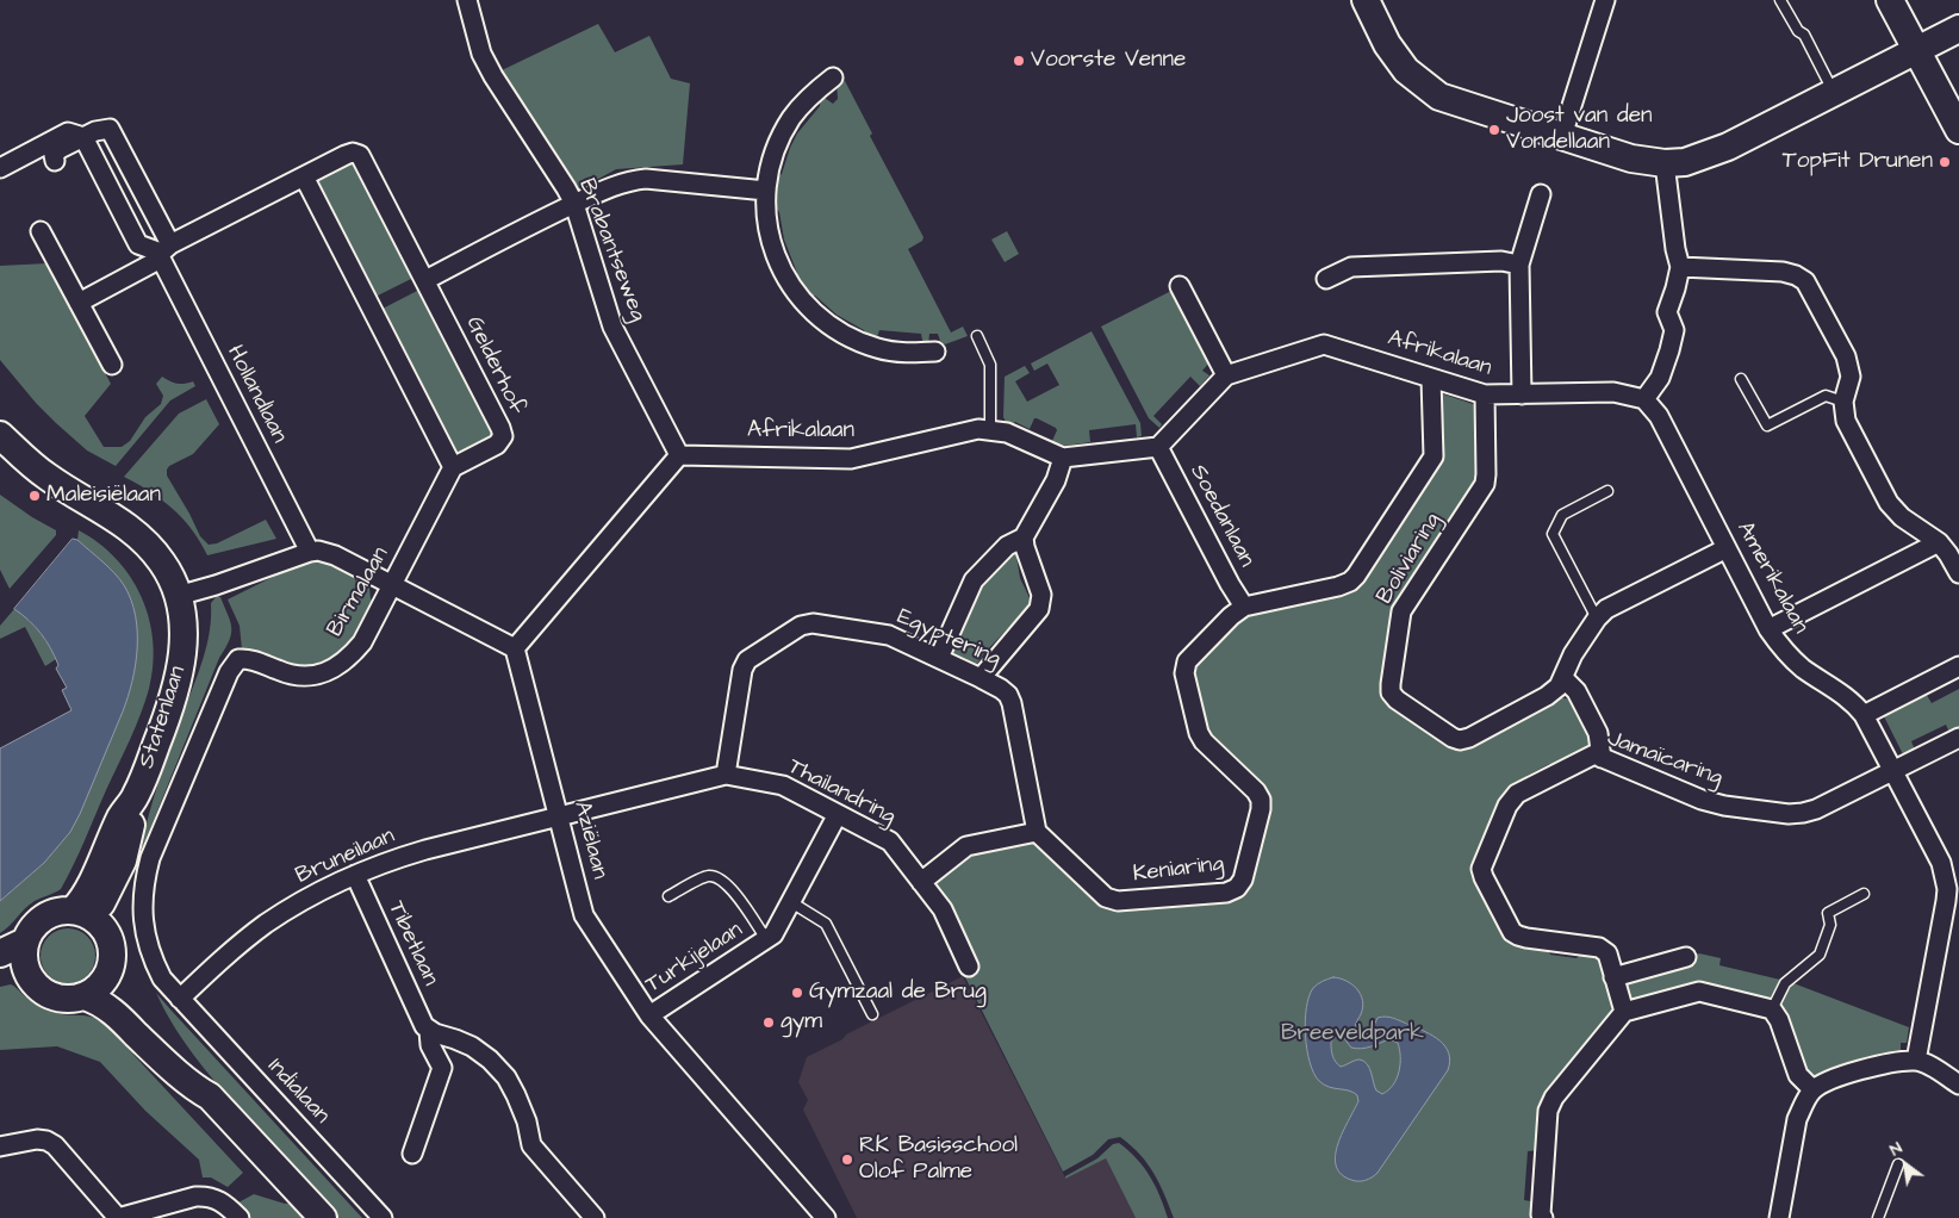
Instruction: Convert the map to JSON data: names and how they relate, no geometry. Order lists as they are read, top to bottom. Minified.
{"streets":{"main road":["Statenlaan"],"street":["Brabantseweg","Afrikalaan","Gelderhof","Hollandlaan","Soedanlaan","Boliviaring","Amerikalaan","Birmalaan","Egyptering","Jamaïcaring","Thailandring","Aziëlaan","Bruneilaan","Keniaring","Tibetlaan","Turkijelaan","Indialaan"]},"crossings":[["Brabantseweg","Afrikalaan"],["Afrikalaan","Soedanlaan"],["Afrikalaan","Boliviaring"],["Afrikalaan","Amerikalaan"],["Gelderhof","Hollandlaan"],["Gelderhof","Birmalaan"],["Soedanlaan","Keniaring"],["Boliviaring","Amerikalaan"],["Amerikalaan","Jamaïcaring"],["Birmalaan","Bruneilaan"],["Birmalaan","Indialaan"],["Egyptering","Thailandring"],["Egyptering","Keniaring"],["Thailandring","Aziëlaan"],["Thailandring","Bruneilaan"],["Thailandring","Turkijelaan"],["Aziëlaan","Bruneilaan"],["Aziëlaan","Turkijelaan"],["Bruneilaan","Tibetlaan"],["Bruneilaan","Indialaan"]],"parks":["Breeveldpark"],"places":["Voorste Venne","Joost van den Vondellaan","TopFit Drunen","Maleisiëlaan","Gymzaal de Brug","gym","RK Basisschool Olof Palme"],"north":"top left"}
